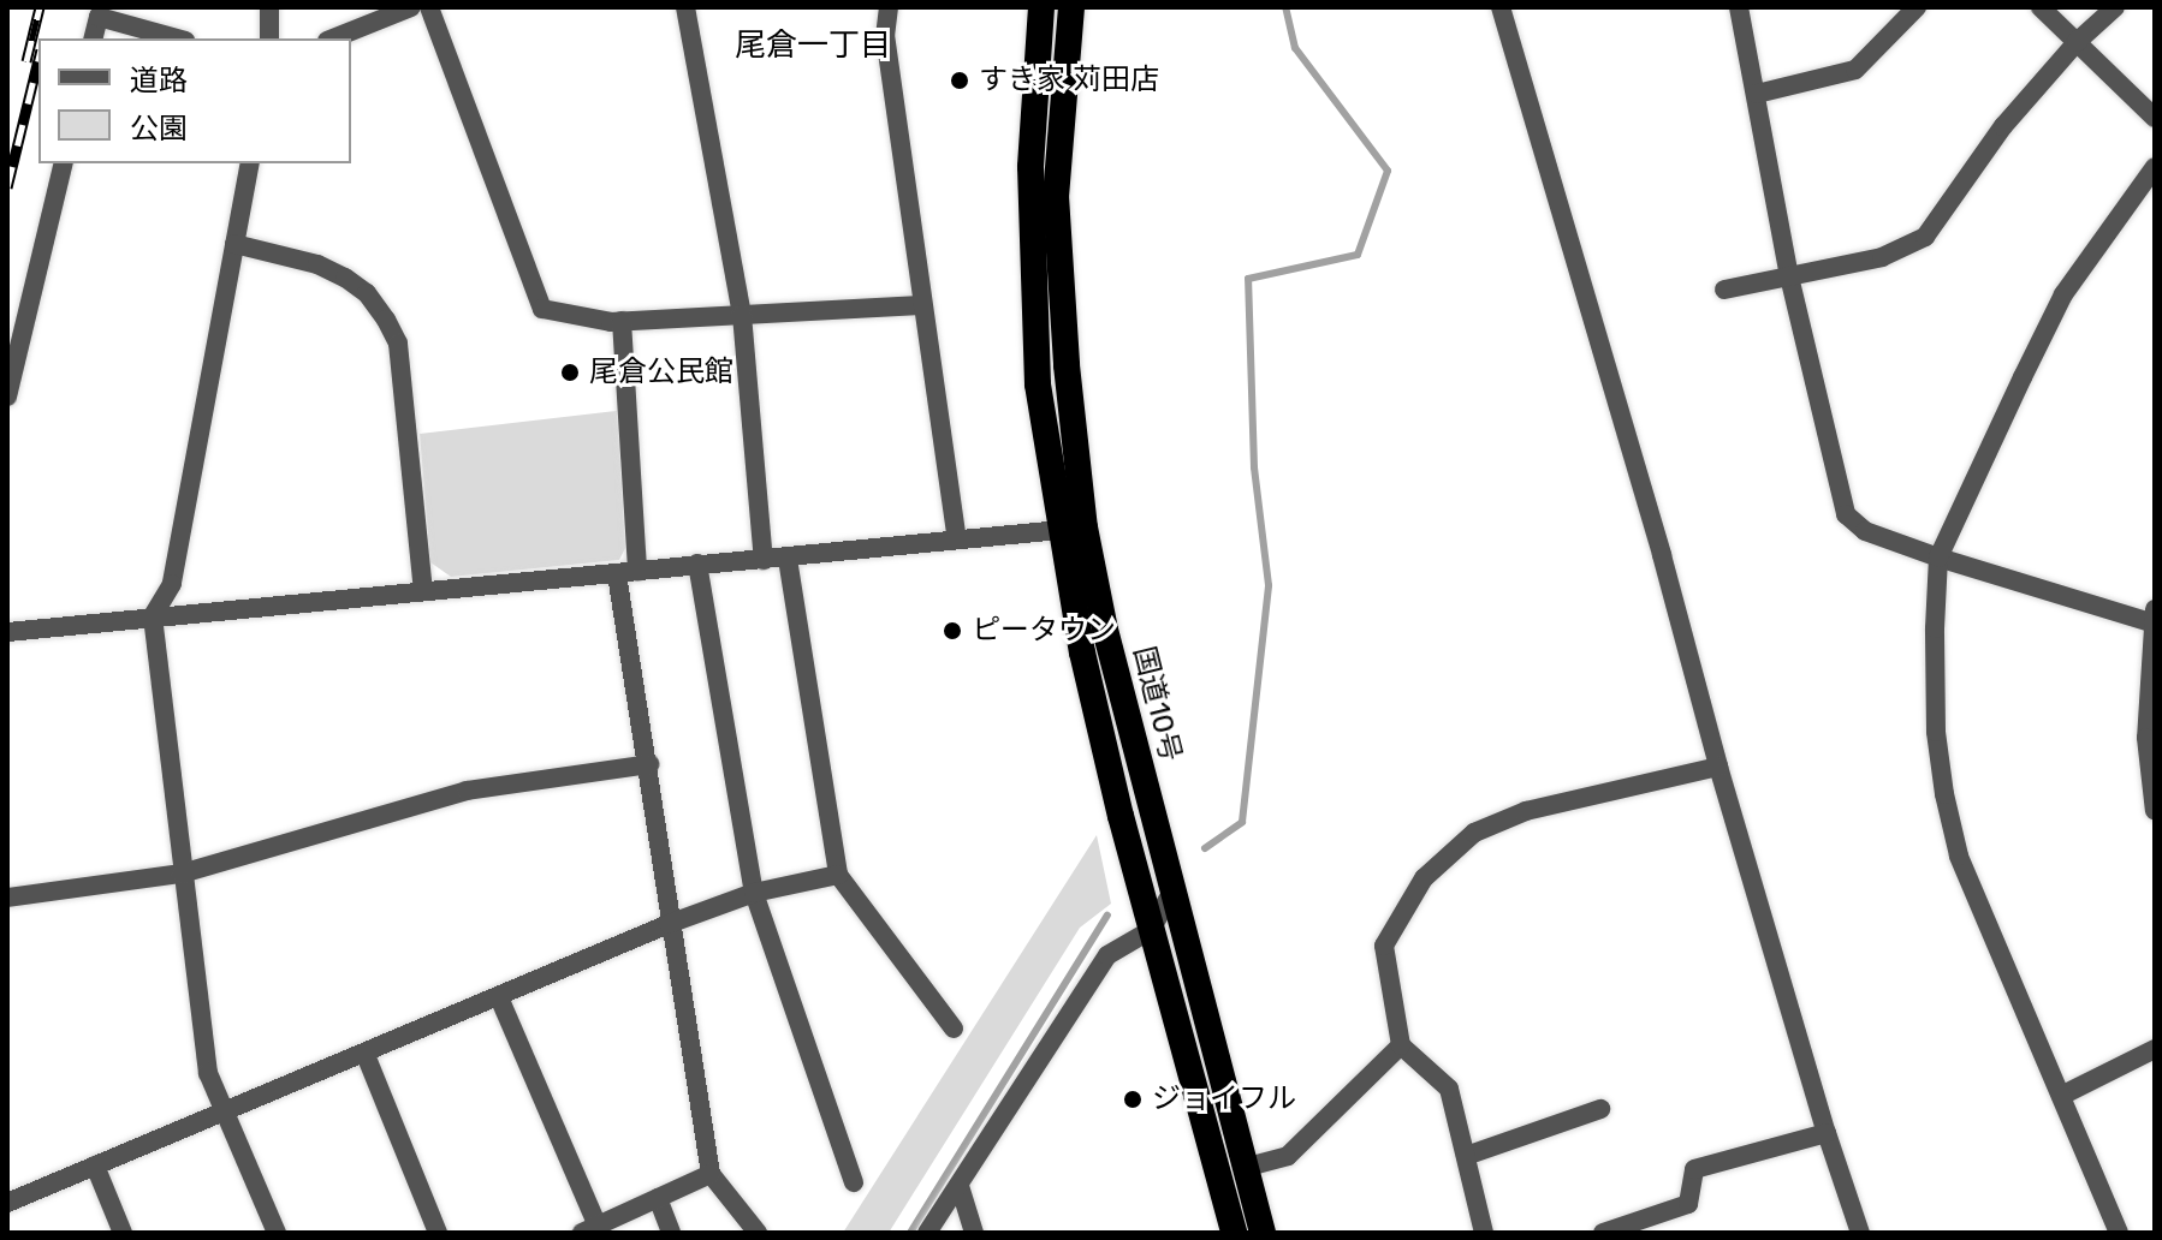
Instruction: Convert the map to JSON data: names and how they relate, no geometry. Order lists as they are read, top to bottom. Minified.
{"streets":{"highway":["国道10号"]},"districts":["尾倉一丁目"],"places":["すき家 苅田店","尾倉公民館","ピータウン","ジョイフル"],"legend":["道路","公園"]}
